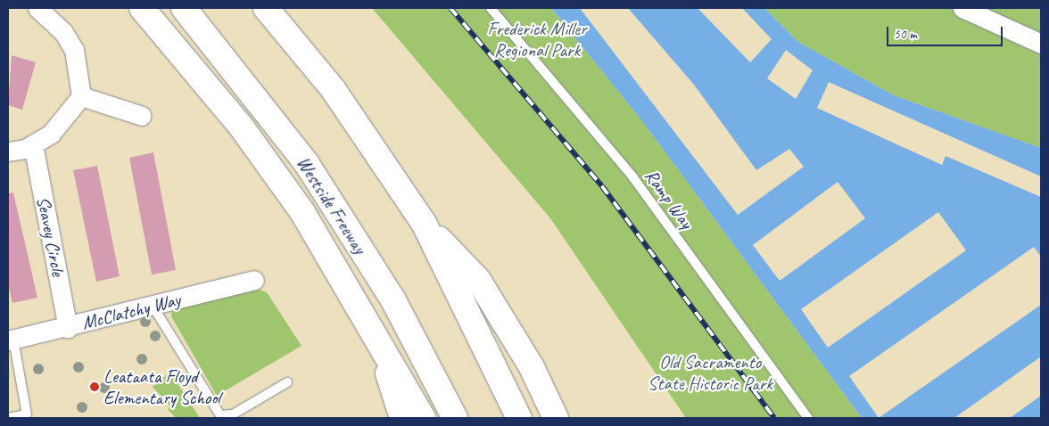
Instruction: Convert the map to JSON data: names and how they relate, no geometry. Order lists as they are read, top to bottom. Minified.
{"streets":{"highway":["Westside Freeway"],"street":["Seavey Circle","McClatchy Way"],"lane":["Ramp Way"]},"crossings":[["Seavey Circle","McClatchy Way"]],"parks":["Frederick Miller Regional Park","Old Sacramento State Historic Park"],"places":["Leataata Floyd Elementary School"],"scale_bar":"50 m"}
